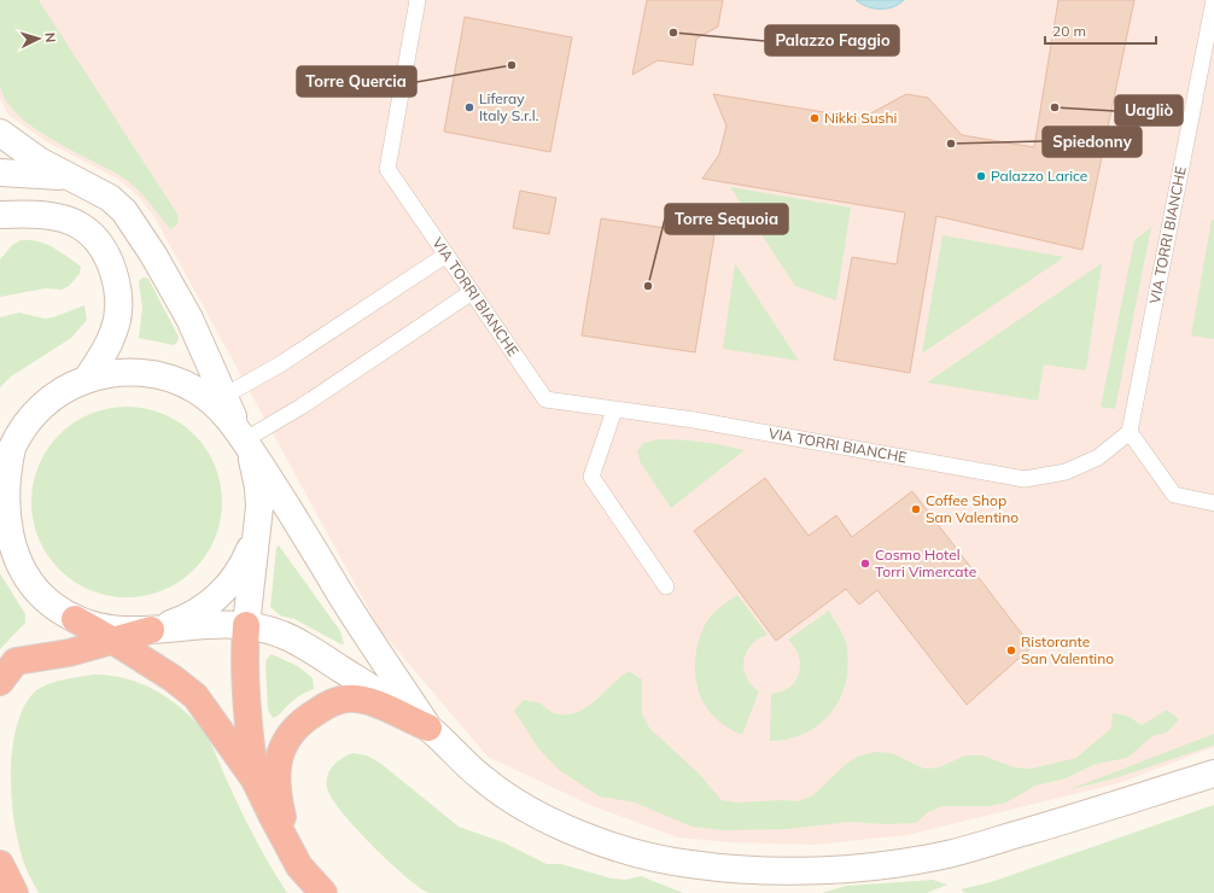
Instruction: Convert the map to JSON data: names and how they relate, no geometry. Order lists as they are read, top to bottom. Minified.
{"streets":{"lane":["VIA TORRI BIANCHE"]},"places":["Palazzo Faggio","Torre Quercia","Liferay Italy S.r.l.","Uagliò","Nikki Sushi","Spiedonny","Palazzo Larice","Torre Sequoia","Coffee Shop San Valentino","Cosmo Hotel Torri Vimercate","Ristorante San Valentino"],"scale_bar":"20 m","north":"right"}
